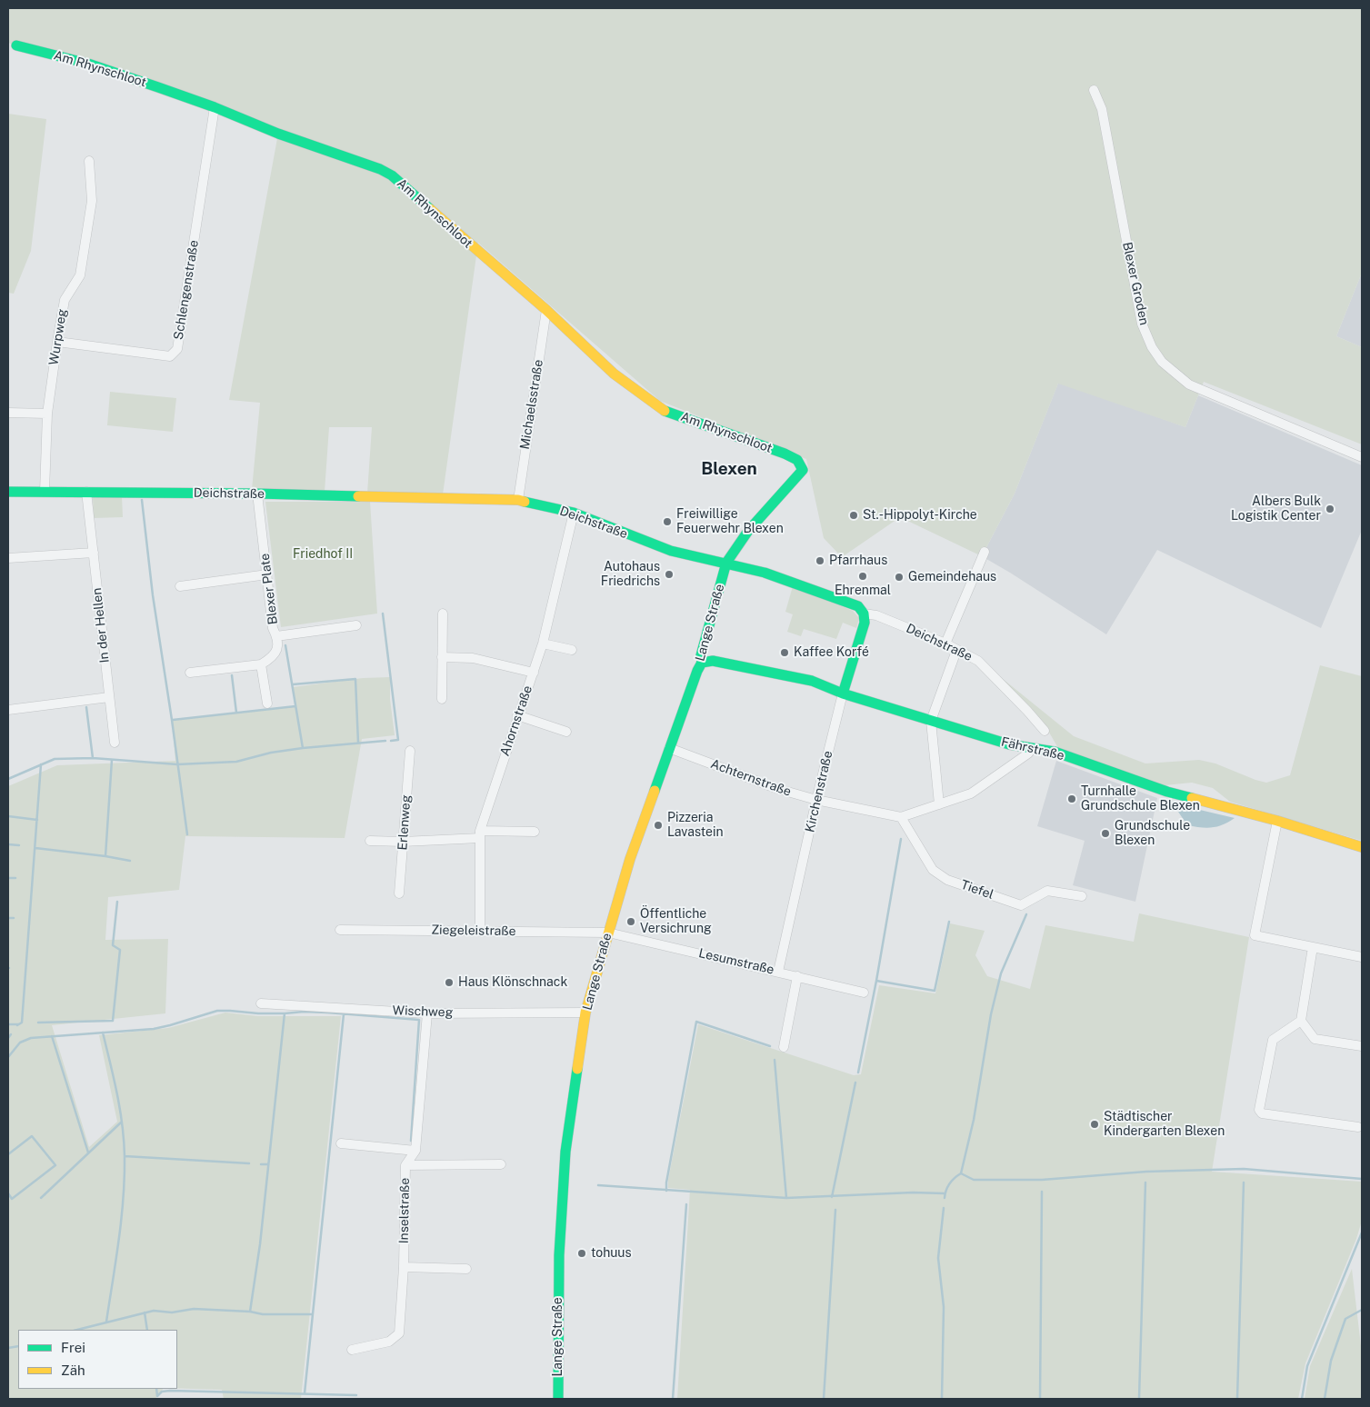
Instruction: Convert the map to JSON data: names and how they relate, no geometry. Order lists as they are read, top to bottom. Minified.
{"streets":{"street":["Am Rhynschloot","Blexer Groden","Schlengenstraße","Wurpweg","Michaelsstraße","Deichstraße","Blexer Plate","Lange Straße","In der Hellen","Ahornstraße","Fährstraße","Achternstraße","Kirchenstraße","Erlenweg","Tiefel","Ziegeleistraße","Lesumstraße","Wischweg","Inselstraße"]},"crossings":[["Am Rhynschloot","Schlengenstraße"],["Am Rhynschloot","Michaelsstraße"],["Am Rhynschloot","Lange Straße"],["Schlengenstraße","Wurpweg"],["Wurpweg","Deichstraße"],["Michaelsstraße","Deichstraße"],["Deichstraße","Blexer Plate"],["Deichstraße","Lange Straße"],["Deichstraße","In der Hellen"],["Deichstraße","Ahornstraße"],["Deichstraße","Kirchenstraße"],["Lange Straße","Fährstraße"],["Lange Straße","Achternstraße"],["Lange Straße","Ziegeleistraße"],["Lange Straße","Lesumstraße"],["Lange Straße","Wischweg"],["Ahornstraße","Ziegeleistraße"],["Fährstraße","Kirchenstraße"],["Achternstraße","Kirchenstraße"],["Achternstraße","Tiefel"],["Kirchenstraße","Lesumstraße"],["Ziegeleistraße","Lesumstraße"],["Wischweg","Inselstraße"]],"districts":["Blexen"],"parks":["Friedhof II"],"places":["Albers Bulk Logistik Center","St.-Hippolyt-Kirche","Freiwillige Feuerwehr Blexen","Pfarrhaus","Autohaus Friedrichs","Ehrenmal","Gemeindehaus","Kaffee Korfé","Turnhalle Grundschule Blexen","Pizzeria Lavastein","Grundschule Blexen","Öffentliche Versichrung","Haus Klönschnack","Städtischer Kindergarten Blexen","tohuus"],"legend":["Frei","Zäh"]}
